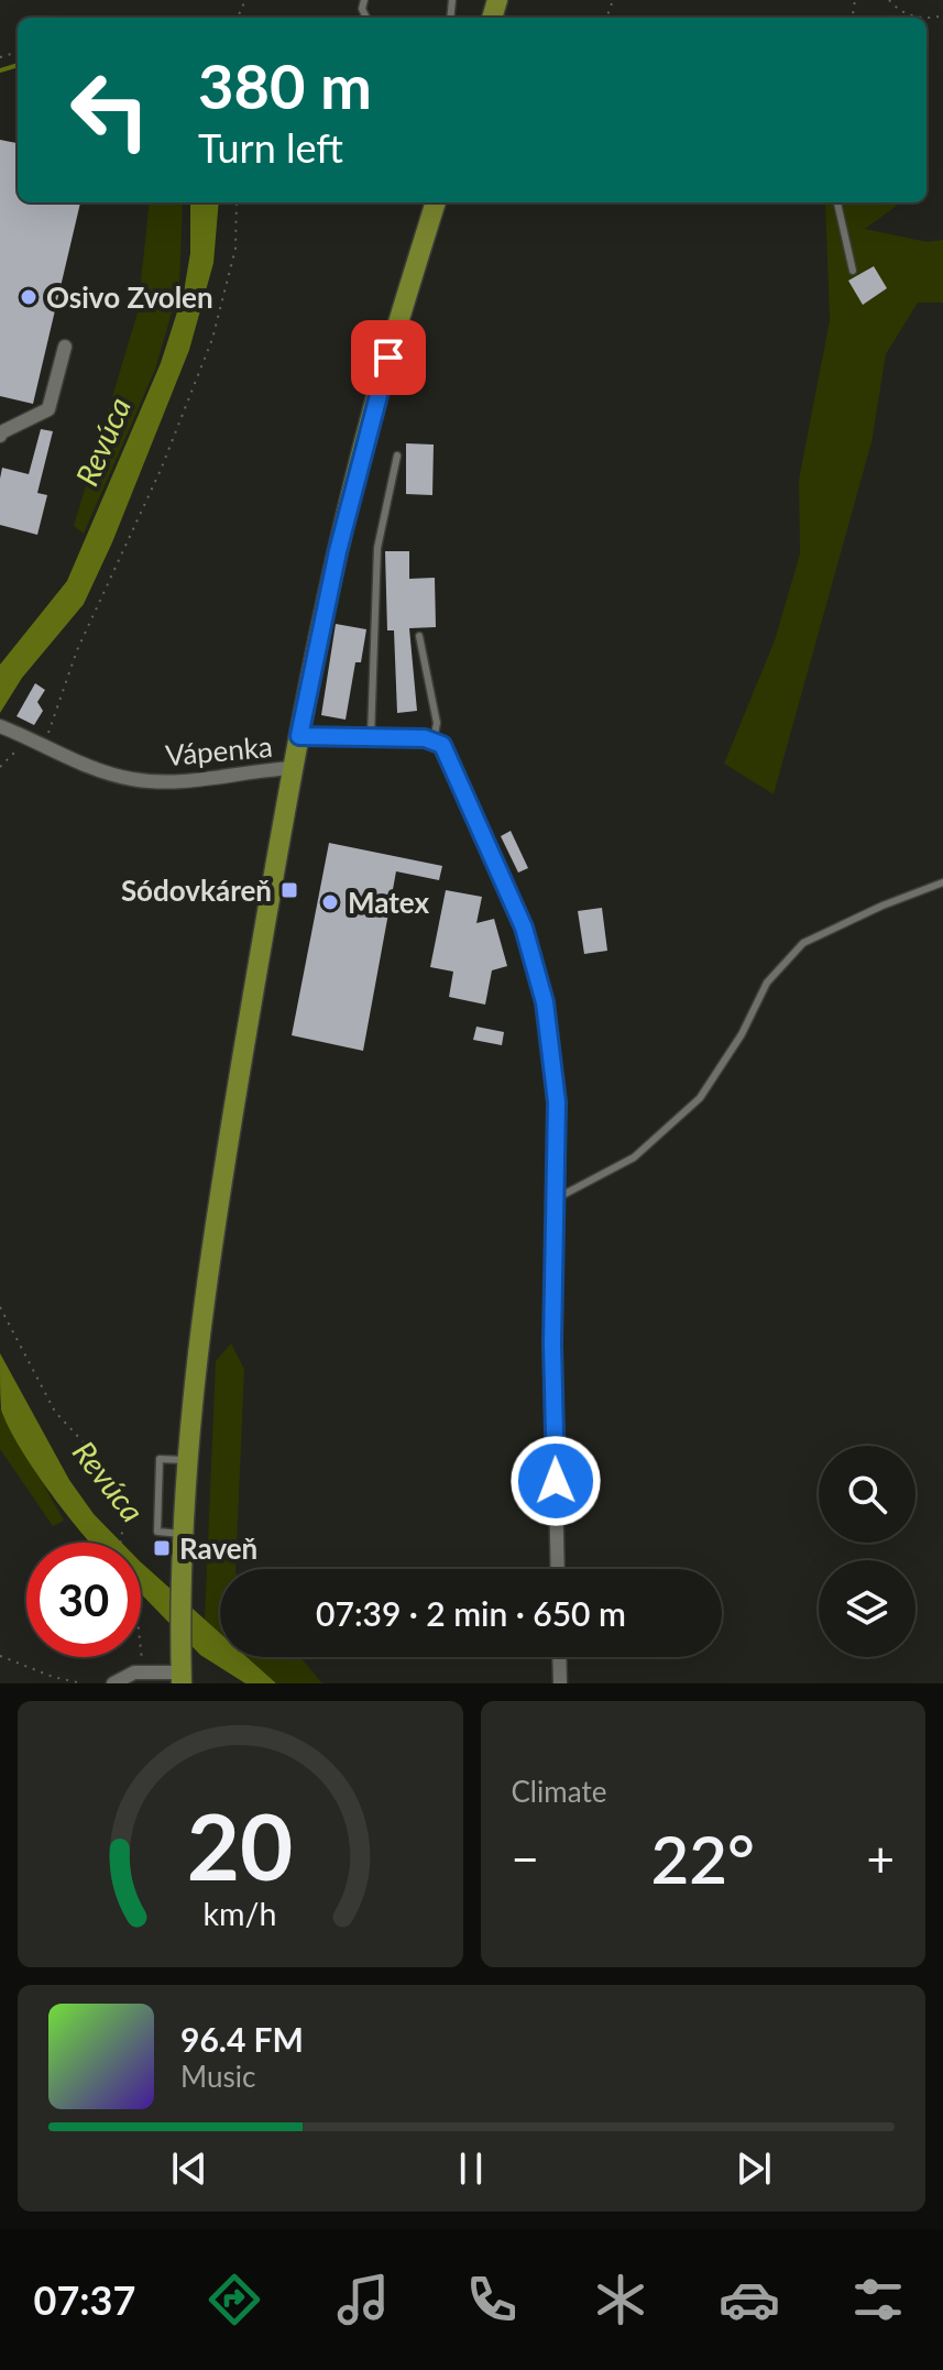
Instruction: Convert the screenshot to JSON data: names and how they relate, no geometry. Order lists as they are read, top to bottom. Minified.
{"streets":{"street":["Vápenka"]},"water":["Revúca"],"places":{"other":["Osivo Zvolen","Matex"],"transit":["Sódovkáreň","Raveň"]},"page":{"turn":["380 m","Turn left"],"limit":"30","trip":"07:39 · 2 min · 650 m","tile":"Climate","heat":["−","22°","+"],"song":["96.4 FM","Music"],"tabs":"07:37","gauge":["20","km/h"]}}
